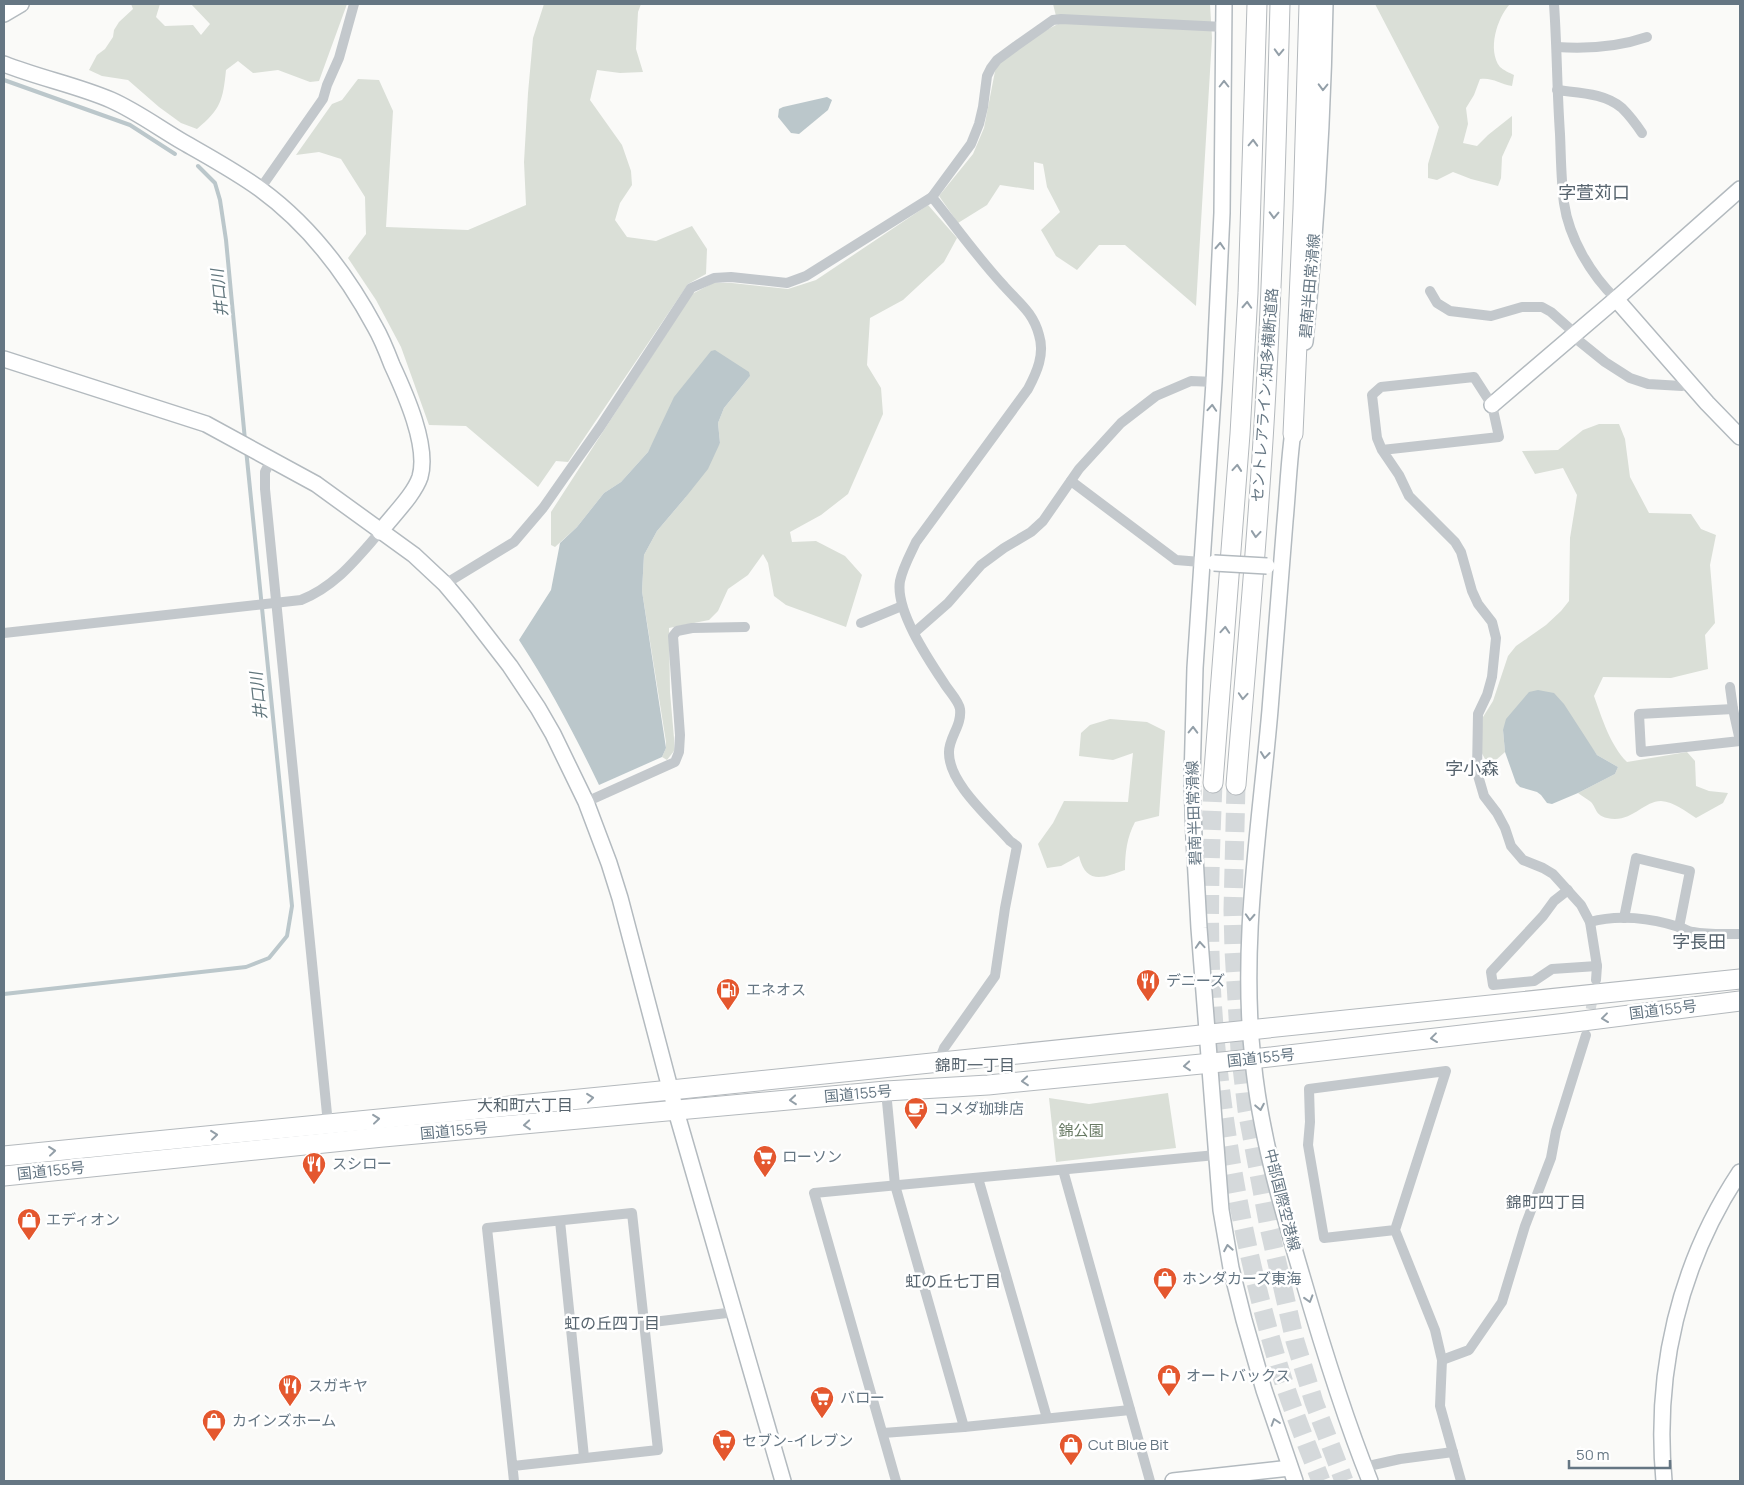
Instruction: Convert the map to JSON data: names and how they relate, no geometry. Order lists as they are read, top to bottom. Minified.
{"streets":{"highway":["セントレアライン;知多横断道路","国道155号"],"street":["碧南半田常滑線","中部国際空港線"]},"crossings":[["碧南半田常滑線","国道155号"],["碧南半田常滑線","中部国際空港線"],["国道155号","中部国際空港線"]],"districts":["字萱苅口","字小森","字長田","錦町一丁目","大和町六丁目","錦町四丁目","虹の丘七丁目","虹の丘四丁目"],"water":["井口川"],"parks":["錦公園"],"places":{"restaurant":["デニーズ","スシロー","スガキヤ"],"fuel station":["エネオス"],"cafe":["コメダ珈琲店"],"supermarket":["ローソン","バロー","セブン-イレブン"],"shop":["エディオン","ホンダカーズ東海","オートバックス","カインズホーム","Cut Blue Bit"]},"scale_bar":"50 m"}
